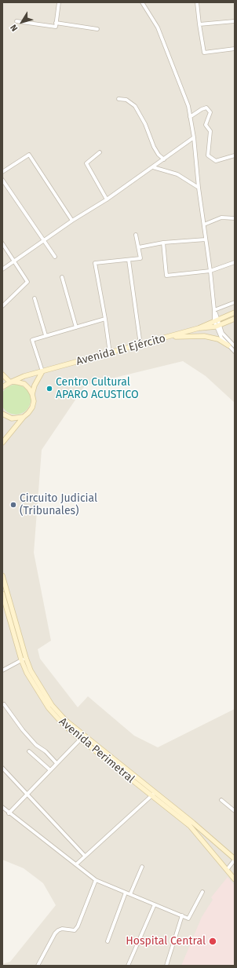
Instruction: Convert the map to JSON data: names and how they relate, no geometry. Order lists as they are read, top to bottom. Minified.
{"streets":{"main road":["Avenida El Ejército","Avenida Perimetral"]},"places":["Centro Cultural APARO ACUSTICO","Circuito Judicial (Tribunales)","Hospital Central"],"north":"bottom left"}
